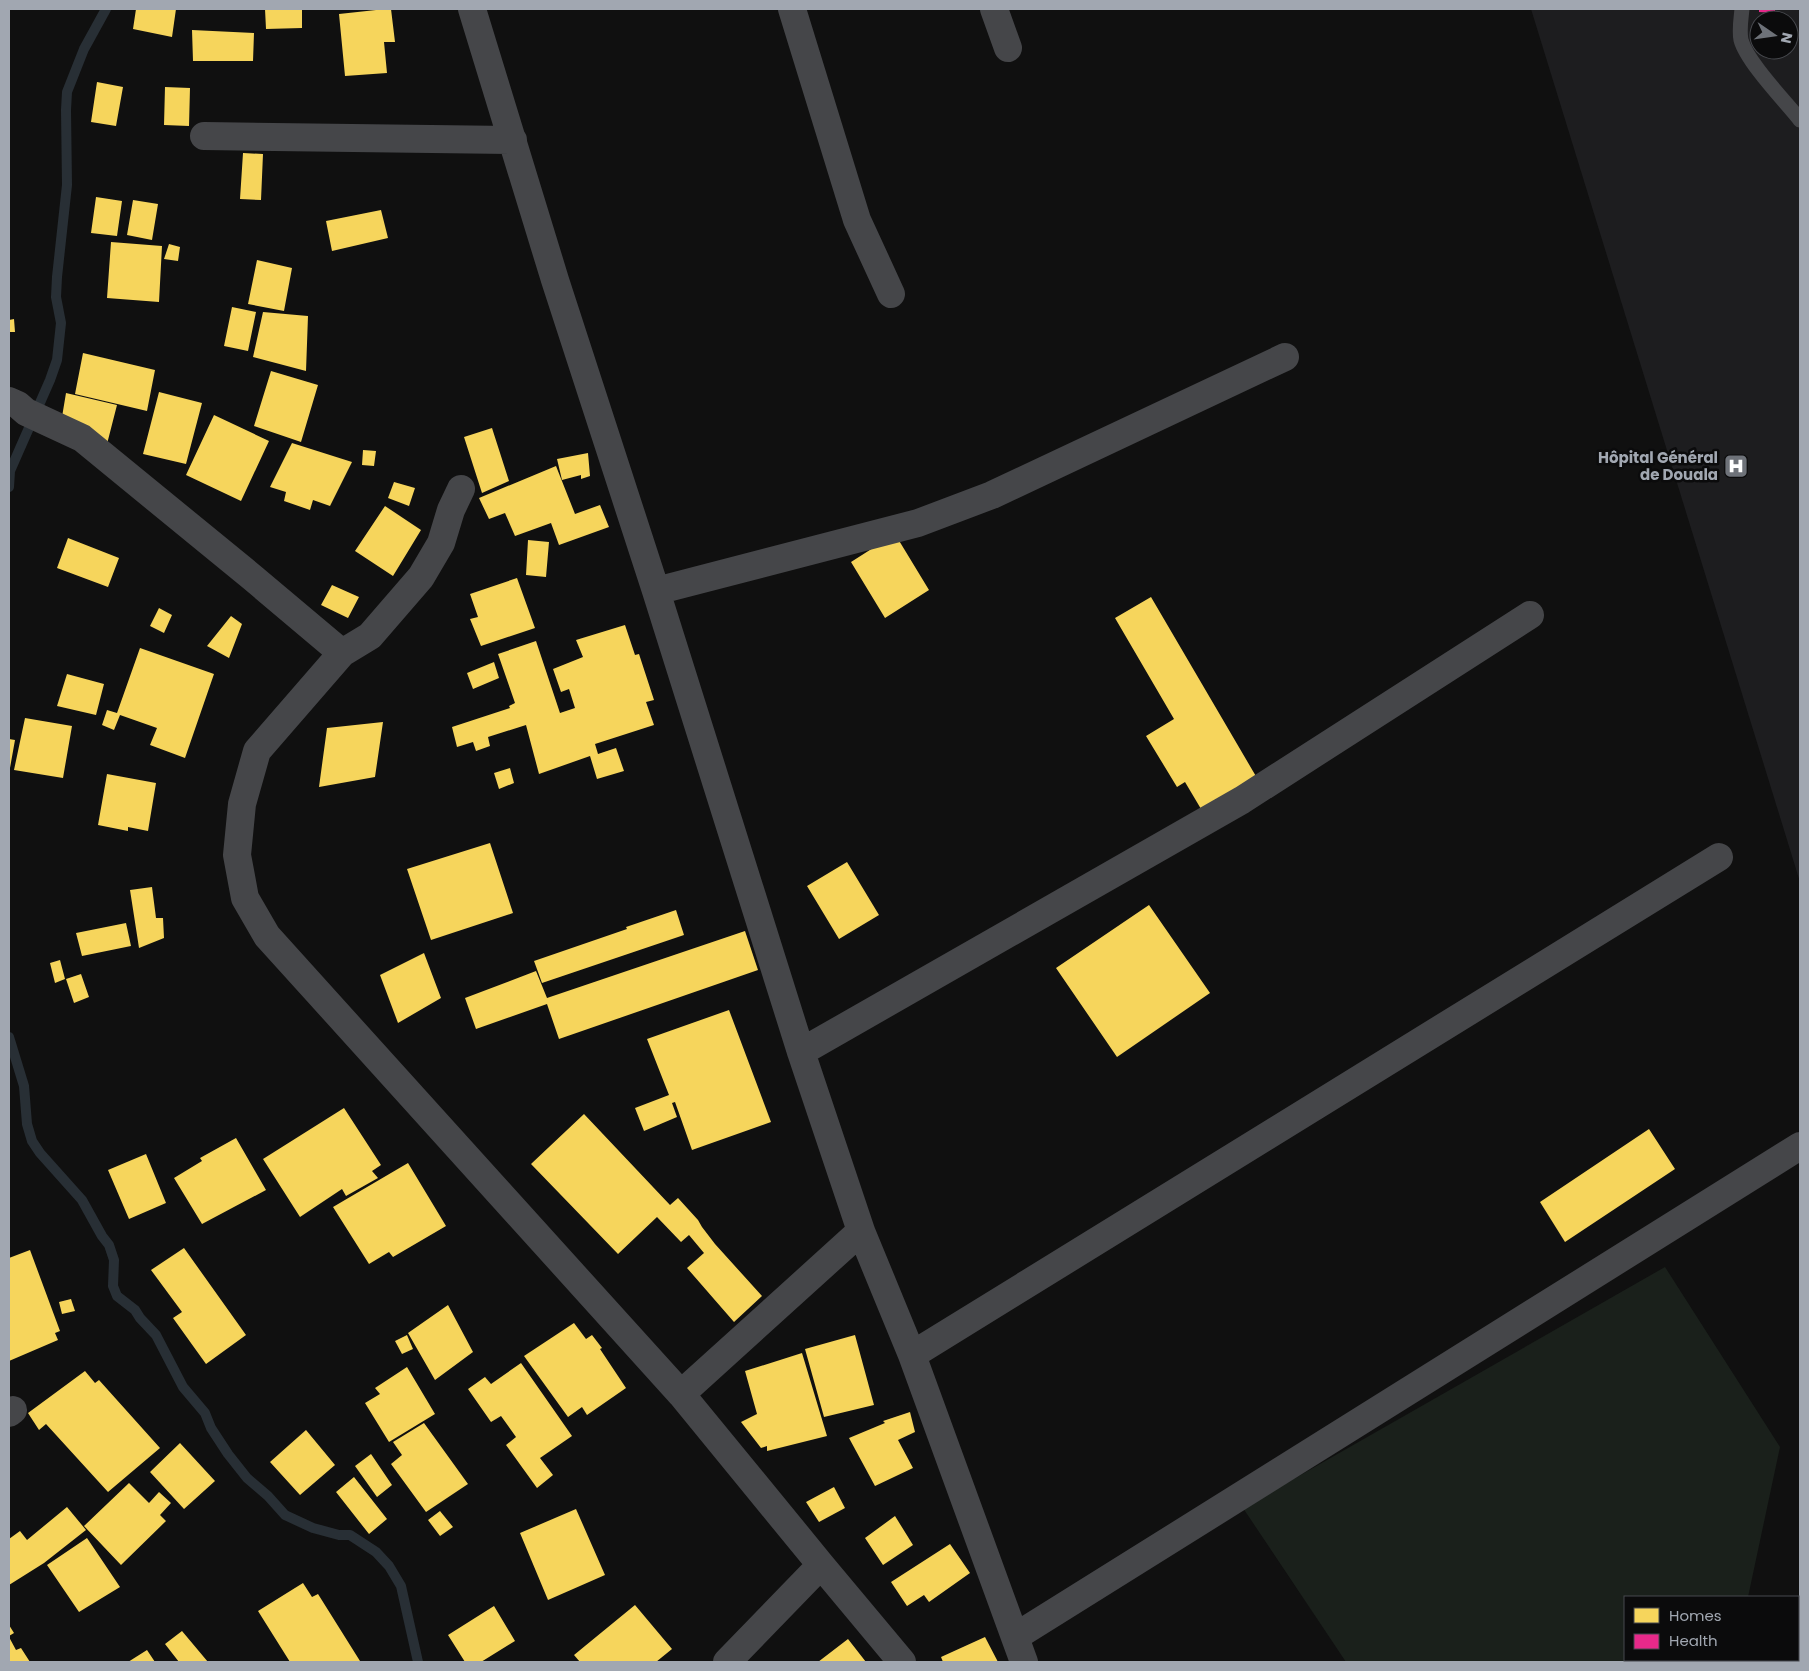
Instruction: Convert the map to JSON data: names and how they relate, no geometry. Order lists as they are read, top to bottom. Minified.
{"places":{"hospital":["Hôpital Général de Douala"]},"legend":["Homes","Health"],"north":"right"}
